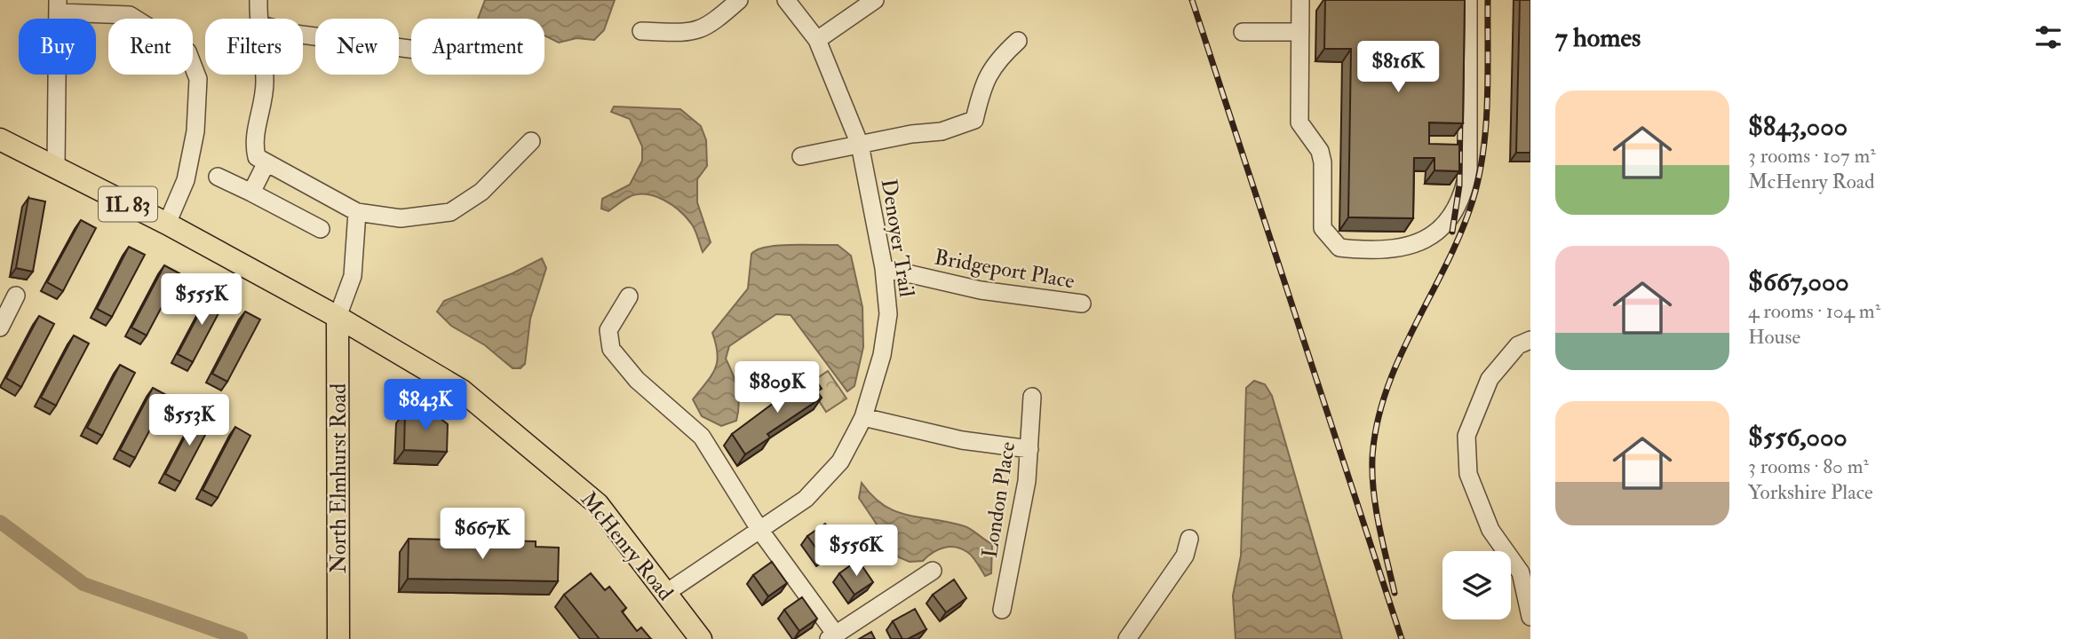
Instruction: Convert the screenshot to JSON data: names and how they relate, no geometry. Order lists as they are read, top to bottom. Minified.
{"streets":{"main road":["IL 83","North Elmhurst Road","McHenry Road"],"street":["Denoyer Trail","Bridgeport Place","London Place"]},"crossings":[["Denoyer Trail","Bridgeport Place"],["Denoyer Trail","McHenry Road"],["North Elmhurst Road","McHenry Road"]],"page":{"heading":"7 homes","chip":["Buy","Rent","Filters","New","Apartment"],"price":["$816K","$555K","$809K","$843K","$553K","$667K","$556K"],"list":[{"name":"$843,000","note":"3 rooms · 107 m² · McHenry Road"},{"name":"$667,000","note":"4 rooms · 104 m² · House"},{"name":"$556,000","note":"3 rooms · 80 m² · Yorkshire Place"}]}}
